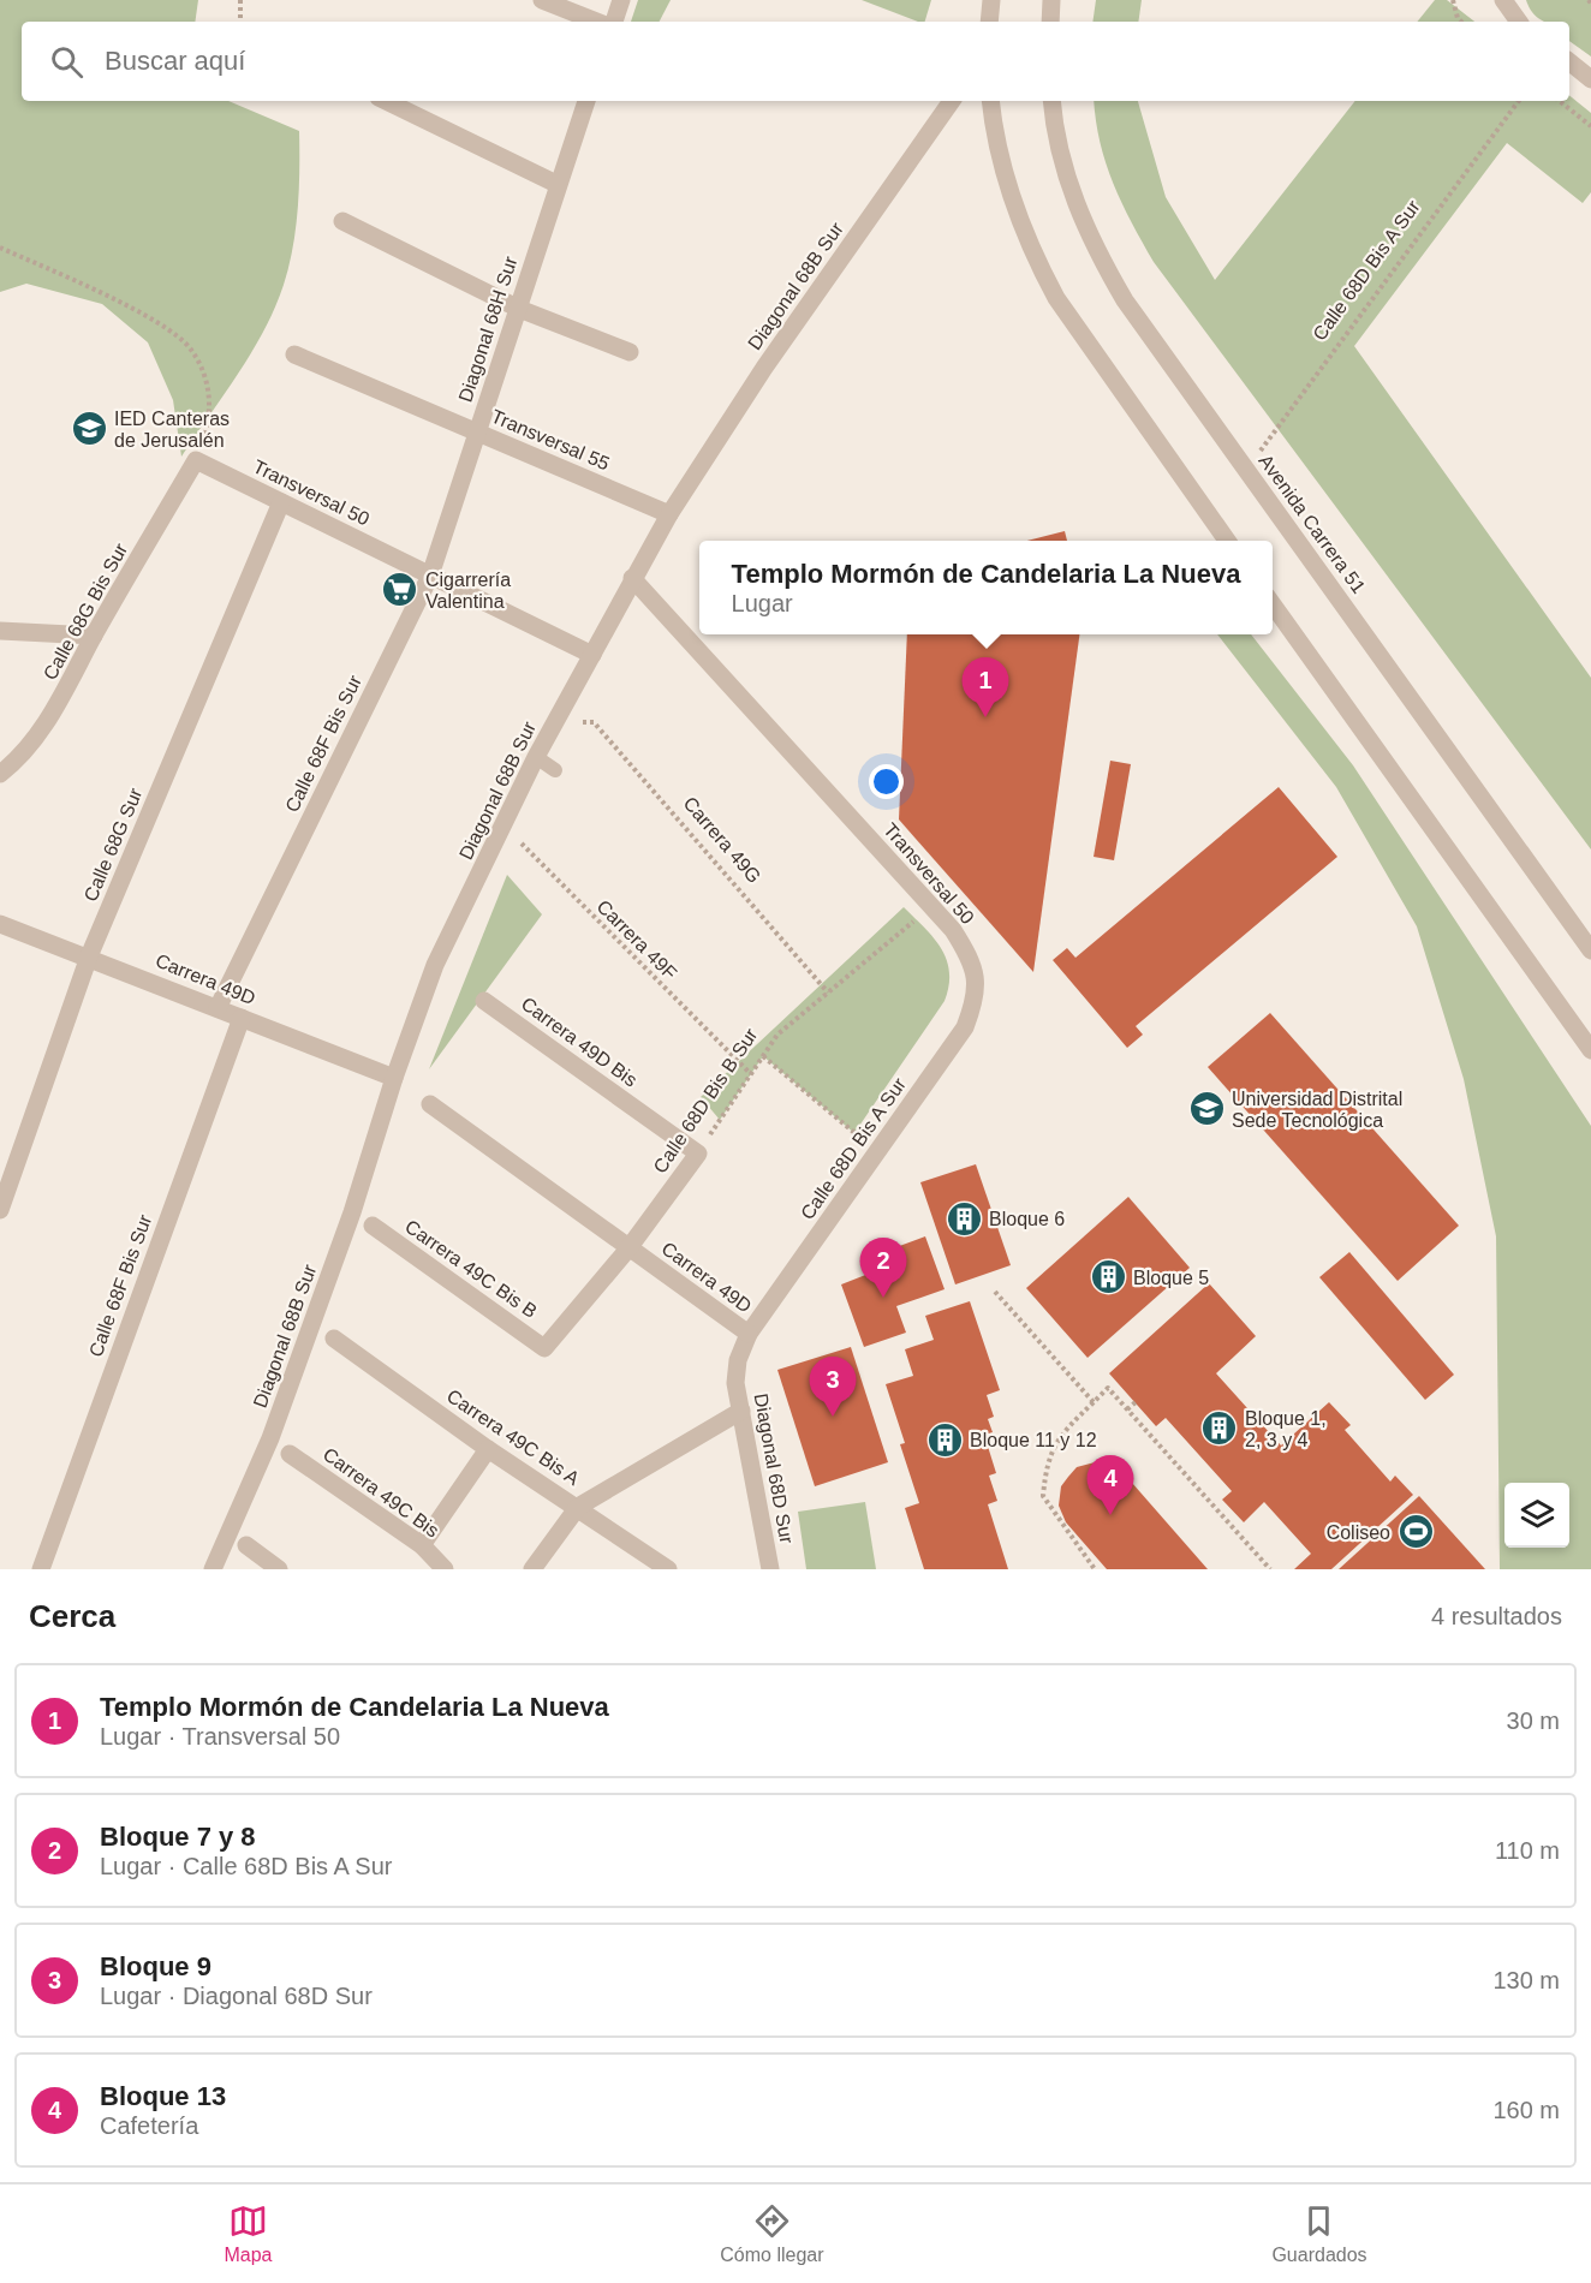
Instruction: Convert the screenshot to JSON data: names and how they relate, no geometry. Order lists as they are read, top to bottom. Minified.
{"streets":{"street":["Calle 68D Bis A Sur","Diagonal 68B Sur","Diagonal 68H Sur","Transversal 55","Transversal 50","Avenida Carrera 51","Calle 68G Bis Sur","Calle 68F Bis Sur","Calle 68G Sur","Carrera 49D","Carrera 49D Bis","Calle 68D Bis B Sur","Carrera 49C Bis B","Carrera 49C Bis A","Diagonal 68D Sur","Carrera 49C Bis"],"path":["Carrera 49G","Carrera 49F"]},"crossings":[["Calle 68D Bis A Sur","Transversal 50"],["Calle 68D Bis A Sur","Avenida Carrera 51"],["Calle 68D Bis A Sur","Carrera 49D"],["Calle 68D Bis A Sur","Diagonal 68D Sur"],["Diagonal 68B Sur","Transversal 55"],["Diagonal 68B Sur","Transversal 50"],["Diagonal 68B Sur","Carrera 49F"],["Diagonal 68B Sur","Carrera 49D"],["Diagonal 68H Sur","Transversal 55"],["Diagonal 68H Sur","Transversal 50"],["Diagonal 68H Sur","Calle 68F Bis Sur"],["Transversal 50","Calle 68G Bis Sur"],["Transversal 50","Calle 68F Bis Sur"],["Transversal 50","Calle 68G Sur"],["Transversal 50","Calle 68D Bis B Sur"],["Calle 68F Bis Sur","Carrera 49D"],["Carrera 49G","Calle 68D Bis B Sur"],["Calle 68G Sur","Carrera 49D"],["Carrera 49F","Calle 68D Bis B Sur"],["Carrera 49D","Calle 68D Bis B Sur"],["Carrera 49D","Diagonal 68D Sur"],["Carrera 49D Bis","Calle 68D Bis B Sur"],["Calle 68D Bis B Sur","Carrera 49C Bis B"]],"places":{"school or university":["IED Canteras de Jerusalén","Universidad Distrital Sede Tecnológica"],"supermarket":["Cigarrería Valentina"],"building":["Bloque 6","Bloque 5","Bloque 1, 2, 3 y 4","Bloque 11 y 12"],"sports":["Coliseo"]},"page":{"search":"Buscar aquí","popup":["Templo Mormón de Candelaria La Nueva","Lugar"],"pins":["1","2","3","4"],"heading":["Cerca","4 resultados"],"list":[{"mark":"1","name":"Templo Mormón de Candelaria La Nueva","note":"Lugar · Transversal 50","value":"30 m"},{"mark":"2","name":"Bloque 7 y 8","note":"Lugar · Calle 68D Bis A Sur","value":"110 m"},{"mark":"3","name":"Bloque 9","note":"Lugar · Diagonal 68D Sur","value":"130 m"},{"mark":"4","name":"Bloque 13","note":"Cafetería","value":"160 m"}],"nav":["Mapa","Cómo llegar","Guardados"]}}
